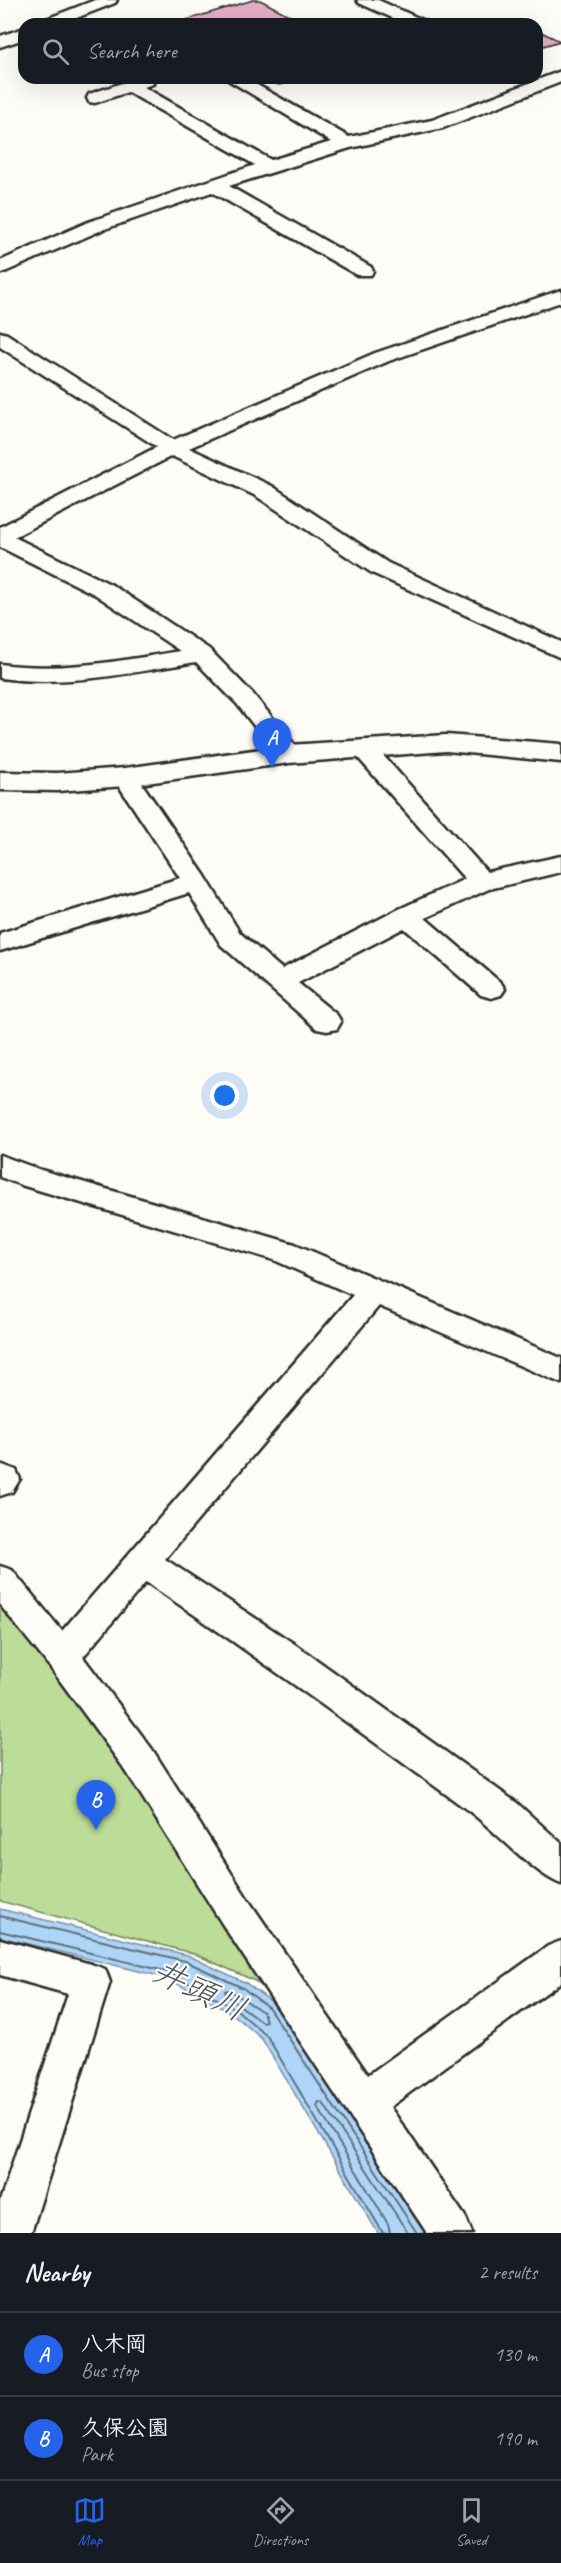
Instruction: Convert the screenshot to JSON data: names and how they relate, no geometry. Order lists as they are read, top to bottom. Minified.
{"water":["井頭川"],"page":{"search":"Search here","pins":["A","B"],"heading":["Nearby","2 results"],"list":[{"mark":"A","name":"八木岡","note":"Bus stop","value":"130 m"},{"mark":"B","name":"久保公園","note":"Park","value":"190 m"}],"nav":["Map","Directions","Saved"]}}
